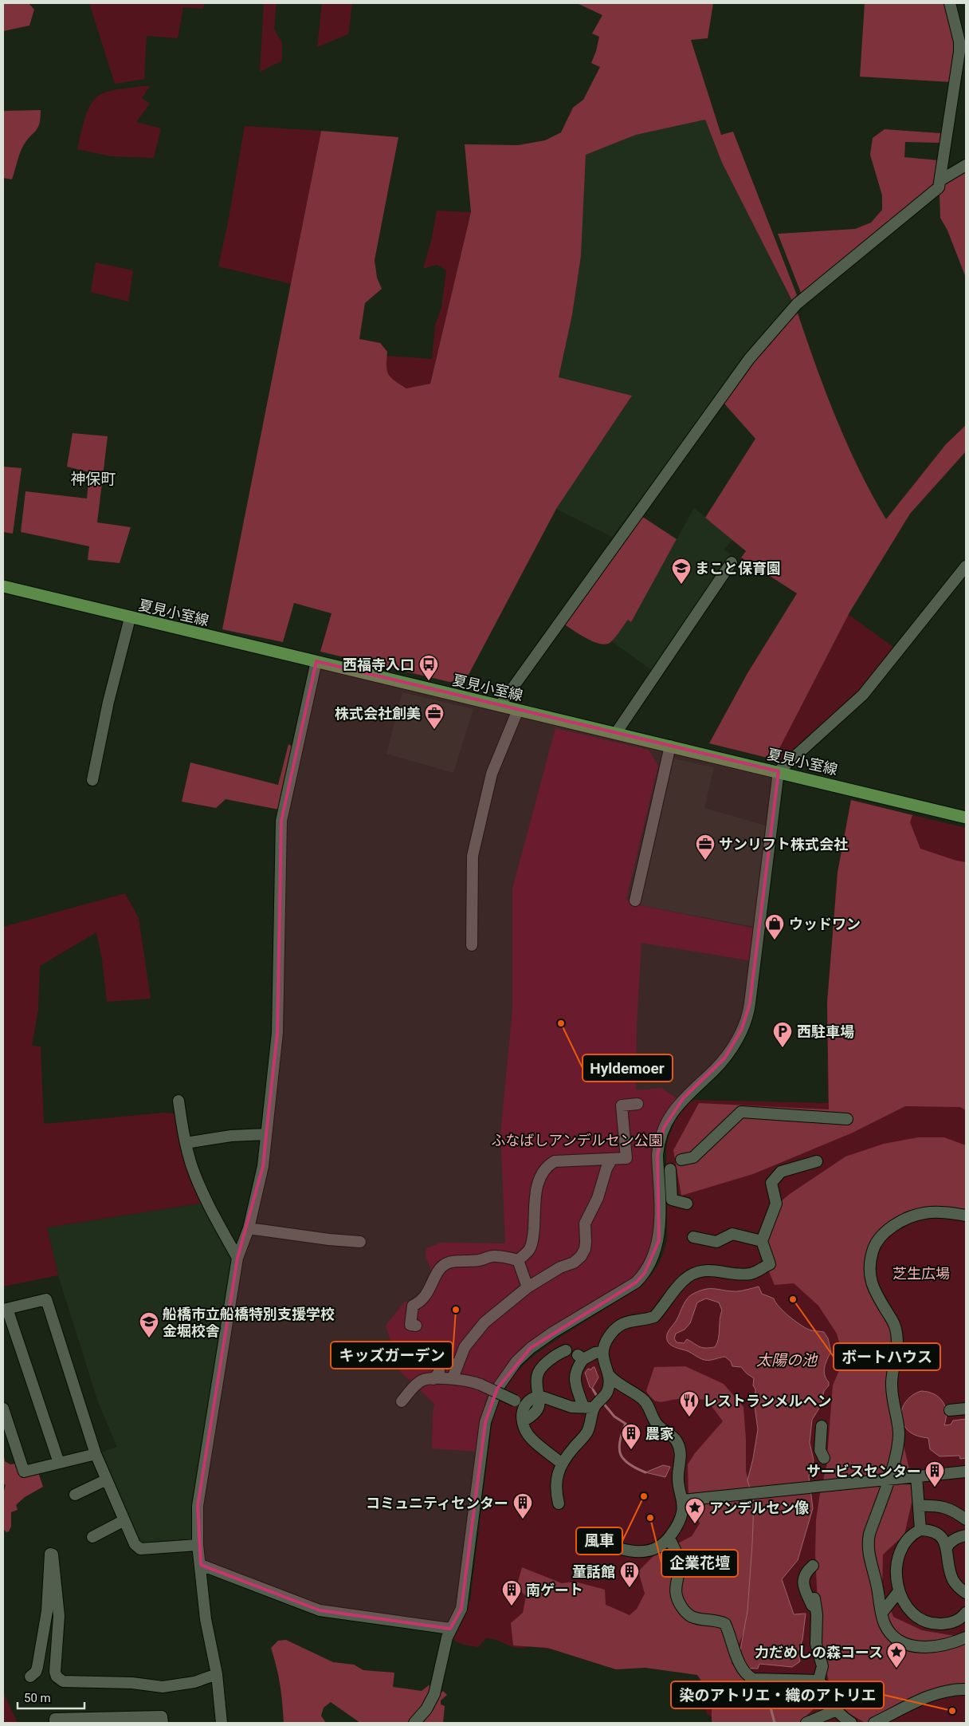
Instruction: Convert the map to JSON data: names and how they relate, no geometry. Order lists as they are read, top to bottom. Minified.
{"streets":{"main road":["夏見小室線"]},"districts":["神保町"],"water":["太陽の池"],"parks":["ふなばしアンデルセン公園","芝生広場"],"places":{"school or university":["まこと保育園","船橋市立船橋特別支援学校 金堀校舎"],"bus stop":["西福寺入口"],"office":["株式会社創美","サンリフト株式会社"],"shop":["ウッドワン"],"other":["Hyldemoer","ボートハウス","キッズガーデン","風車","企業花壇","染のアトリエ・織のアトリエ"],"parking":["西駐車場"],"restaurant":["レストランメルヘン"],"building":["農家","サービスセンター","コミュニティセンター","童話館","南ゲート"],"place":["アンデルセン像","力だめしの森コース"]},"scale_bar":"50 m"}
